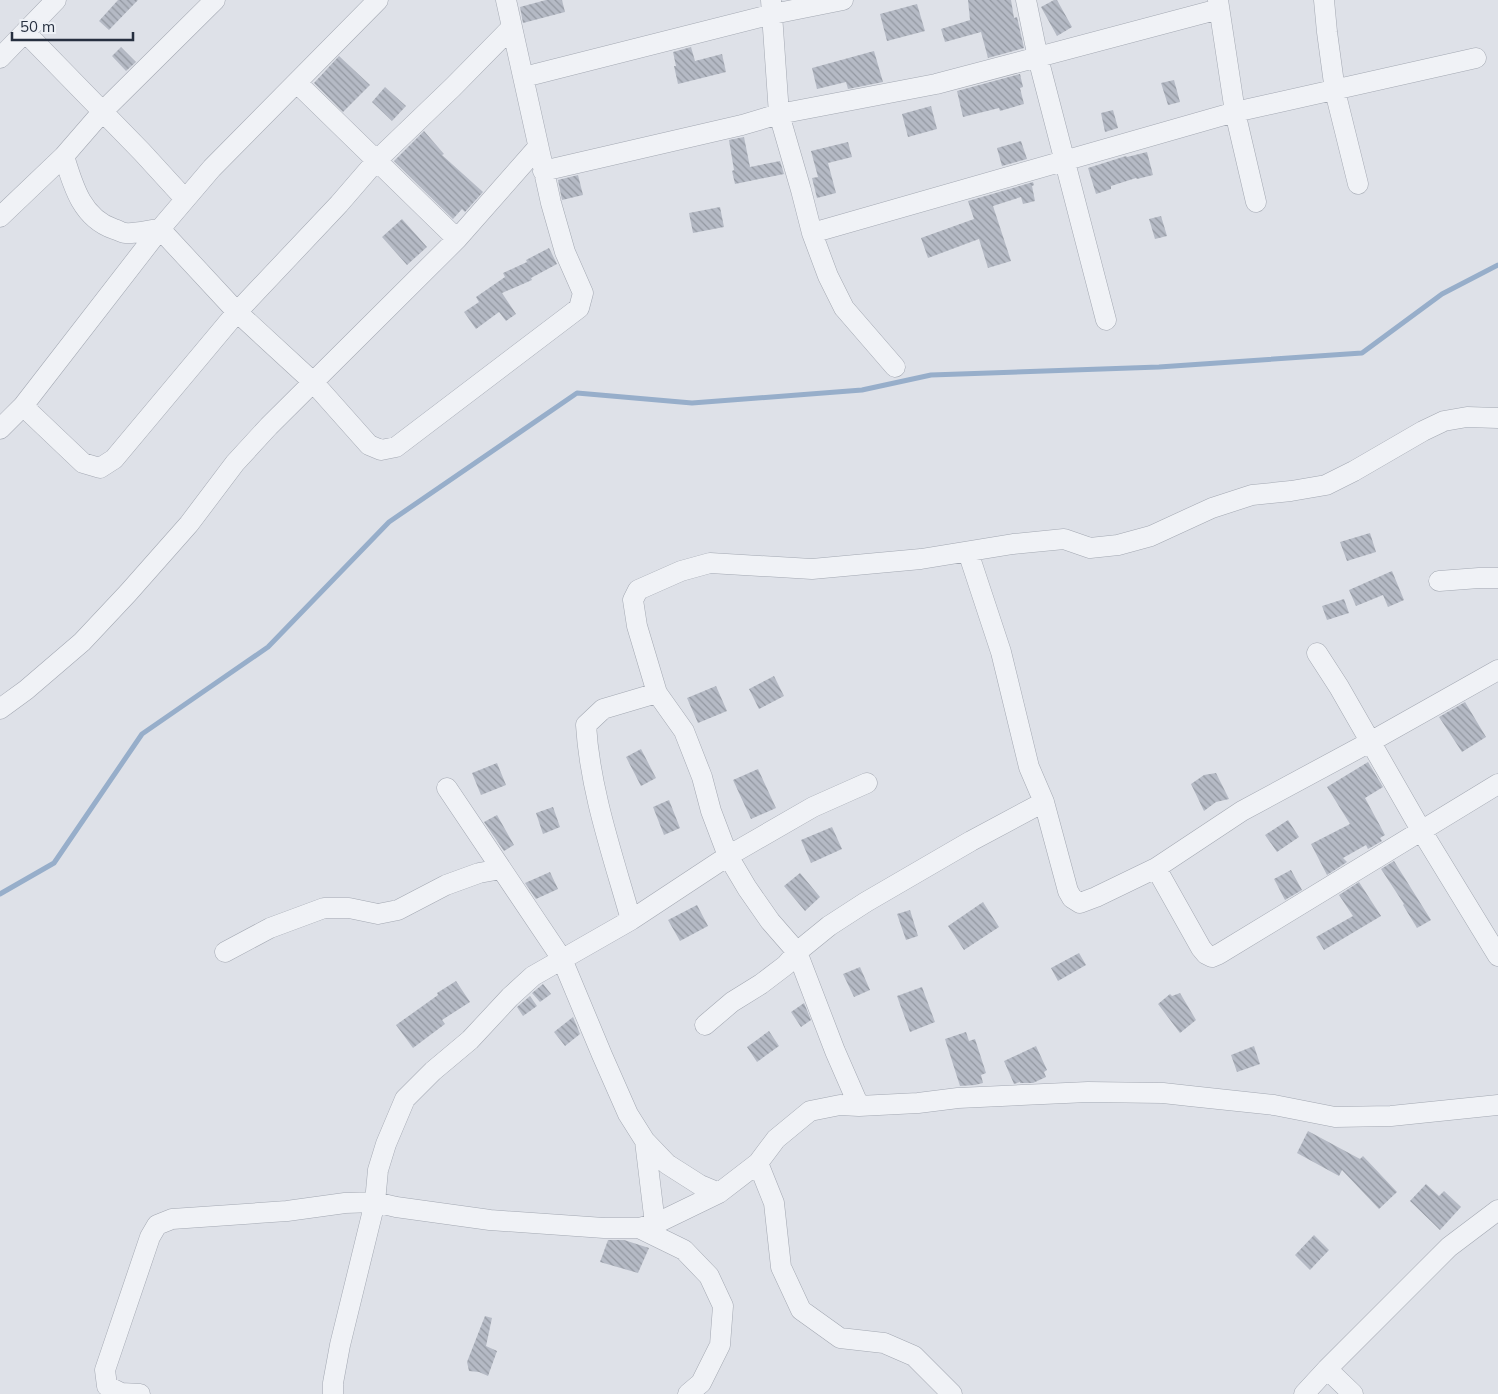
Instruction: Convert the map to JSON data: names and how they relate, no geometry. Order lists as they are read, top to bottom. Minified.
{"scale_bar":"50 m"}
